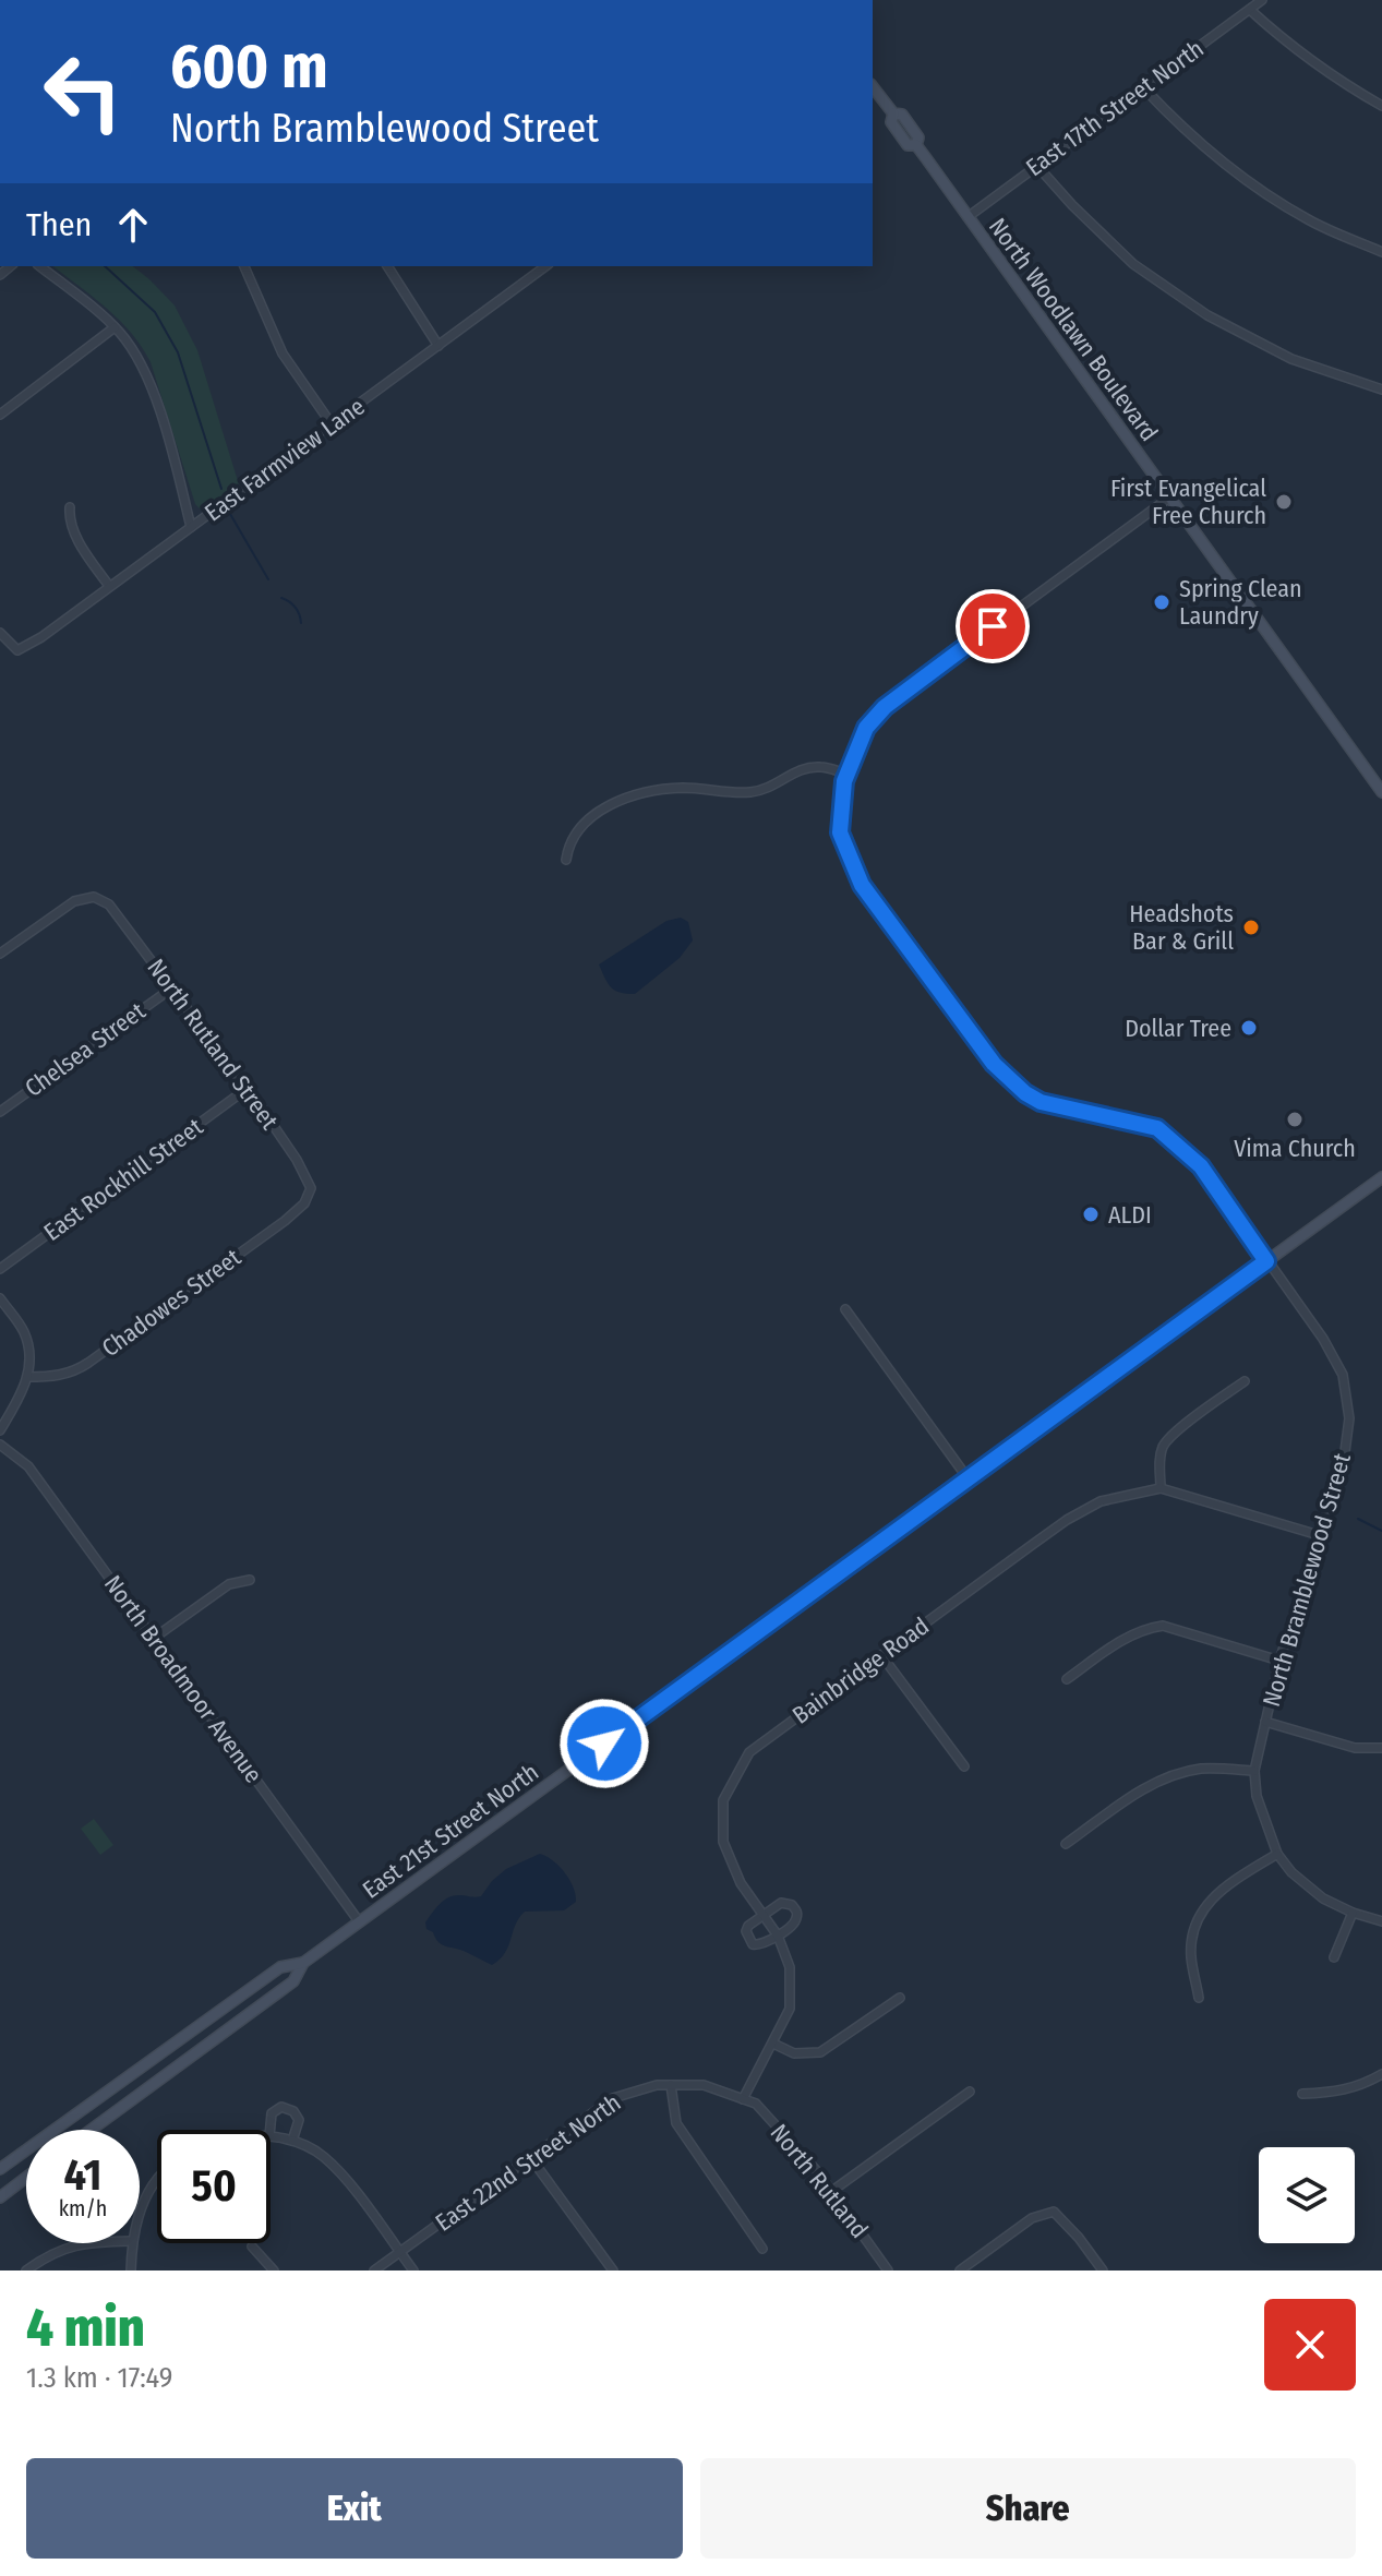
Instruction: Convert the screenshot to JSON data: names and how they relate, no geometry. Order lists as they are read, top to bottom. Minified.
{"streets":{"main road":["North Woodlawn Boulevard","East 21st Street North"],"street":["East 17th Street North","East Farmview Lane","North Rutland Street","Chelsea Street","East Rockhill Street","Chadowes Street","North Bramblewood Street","Bainbridge Road","North Broadmoor Avenue","East 22nd Street North","North Rutland"]},"crossings":[["East 17th Street North","North Woodlawn Boulevard"],["North Woodlawn Boulevard","North Bramblewood Street"],["North Rutland Street","Chelsea Street"],["North Rutland Street","East Rockhill Street"],["North Rutland Street","Chadowes Street"],["North Bramblewood Street","Bainbridge Road"],["North Bramblewood Street","East 21st Street North"],["Bainbridge Road","East 22nd Street North"],["Bainbridge Road","North Rutland"],["North Broadmoor Avenue","East 21st Street North"],["East 22nd Street North","North Rutland"]],"places":["First Evangelical Free Church","Spring Clean Laundry","Headshots Bar & Grill","Dollar Tree","Vima Church","ALDI"],"page":{"turn":["600 m","North Bramblewood Street"],"then":"Then","speed":"41 km/h","limit":"50","heading":["4 min","1.3 km · 17:49"],"buttons":["Exit","Share"]}}
